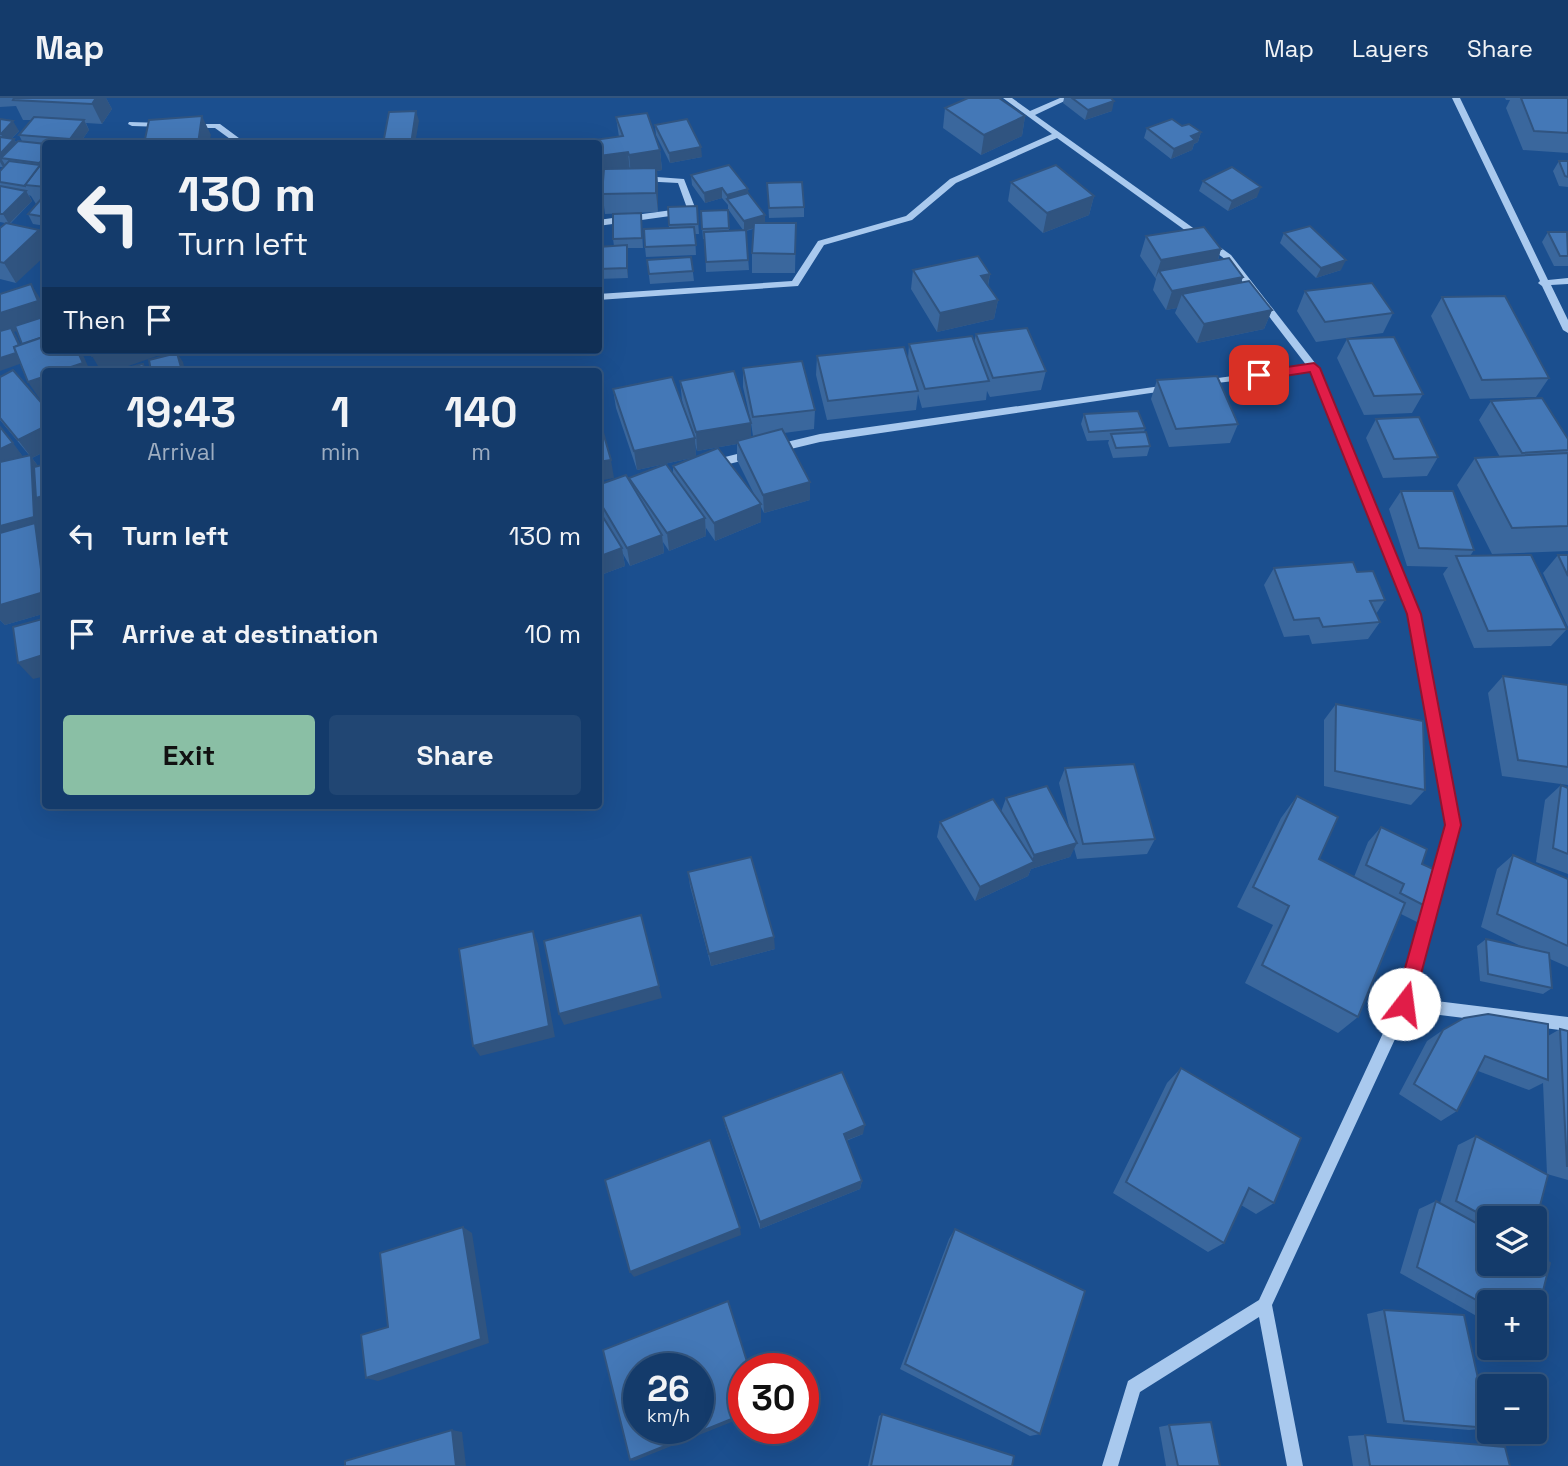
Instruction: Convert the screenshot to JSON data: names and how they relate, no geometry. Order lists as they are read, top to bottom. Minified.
{"page":{"header":"Map","nav":["Map","Layers","Share"],"turn":["130 m","Turn left"],"then":"Then","eta":["19:43","Arrival","1","min","140","m"],"list":[{"name":"Turn left","value":"130 m"},{"name":"Arrive at destination","value":"10 m"}],"buttons":["Exit","Share"],"map_buttons":["+","−"],"speed":"26 km/h","limit":"30"}}
